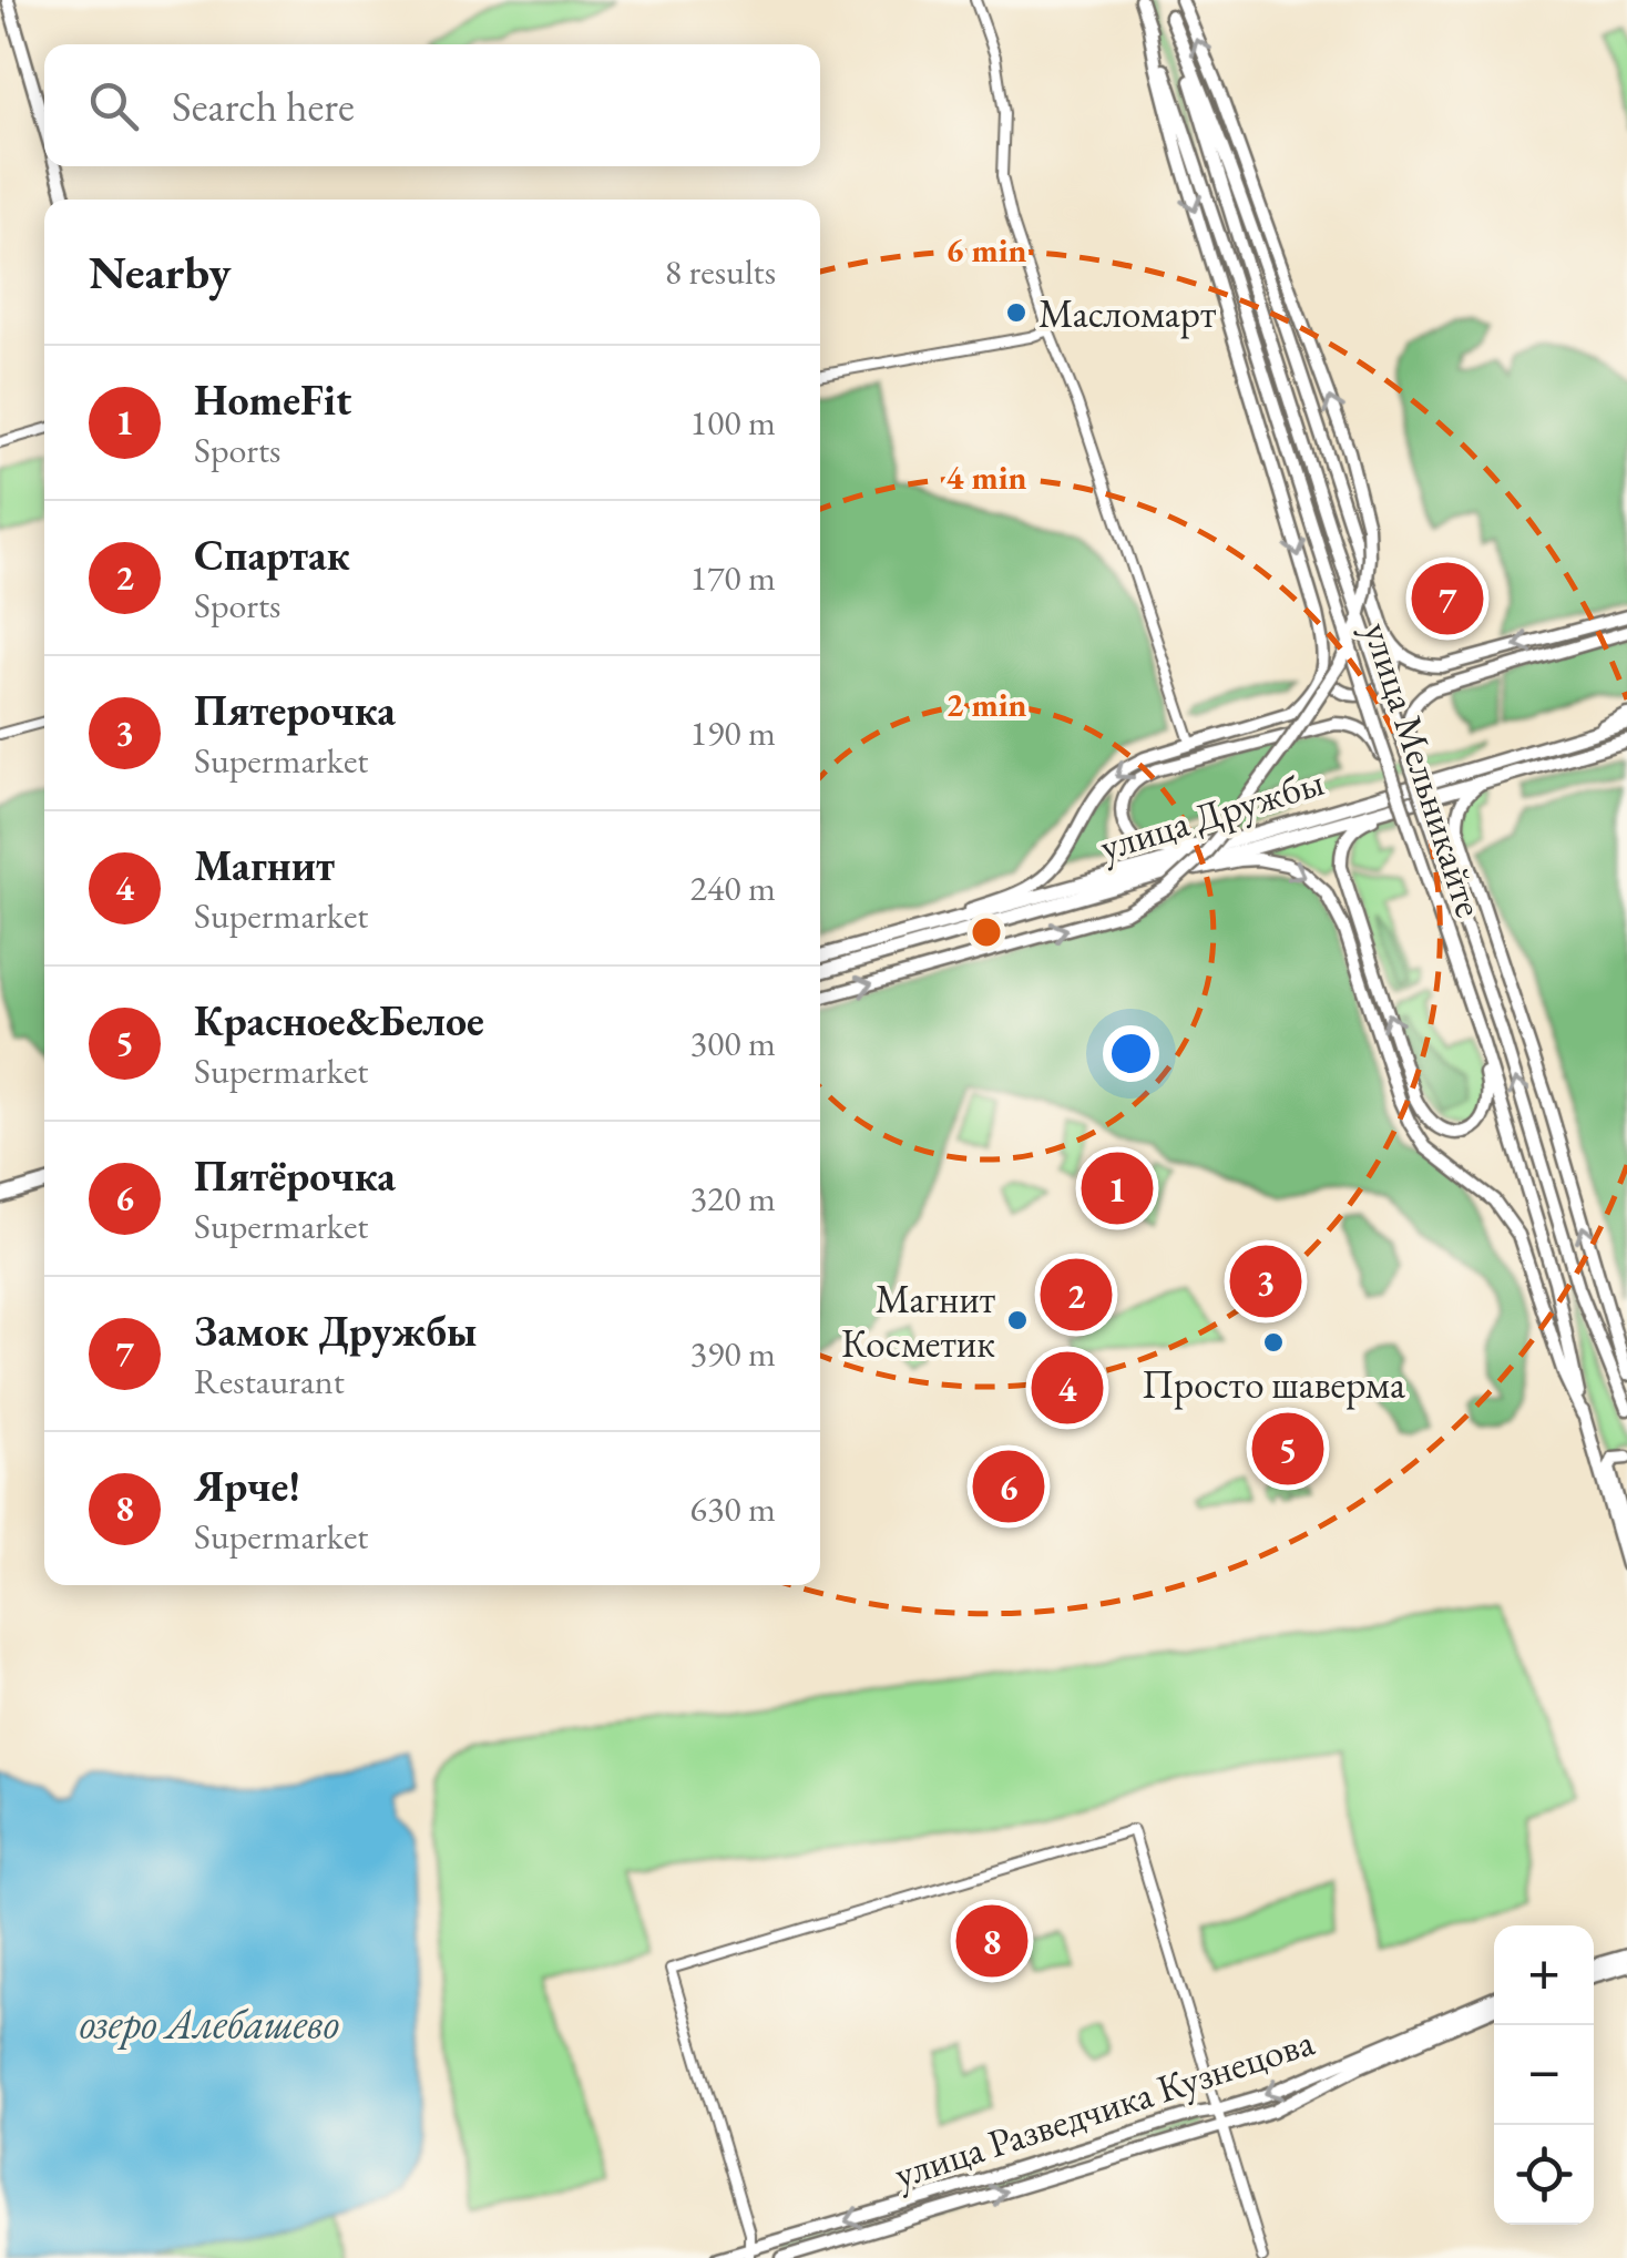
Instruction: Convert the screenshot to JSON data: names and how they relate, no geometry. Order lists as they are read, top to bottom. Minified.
{"streets":{"main road":["улица Мельникайте","улица Дружбы","улица Разведчика Кузнецова"]},"water":["озеро Алебашево"],"places":["Масломарт","Магнит Косметик","Просто шаверма"],"page":{"search":"Search here","heading":["Nearby","8 results"],"list":[{"mark":"1","name":"HomeFit","note":"Sports","value":"100 m"},{"mark":"2","name":"Спартак","note":"Sports","value":"170 m"},{"mark":"3","name":"Пятерочка","note":"Supermarket","value":"190 m"},{"mark":"4","name":"Магнит","note":"Supermarket","value":"240 m"},{"mark":"5","name":"Красное&Белое","note":"Supermarket","value":"300 m"},{"mark":"6","name":"Пятёрочка","note":"Supermarket","value":"320 m"},{"mark":"7","name":"Замок Дружбы","note":"Restaurant","value":"390 m"},{"mark":"8","name":"Ярче!","note":"Supermarket","value":"630 m"}],"pins":["7","1","3","2","4","5","6","8"],"map_buttons":["+","−"]},"rings":["6 min","4 min","2 min"]}
